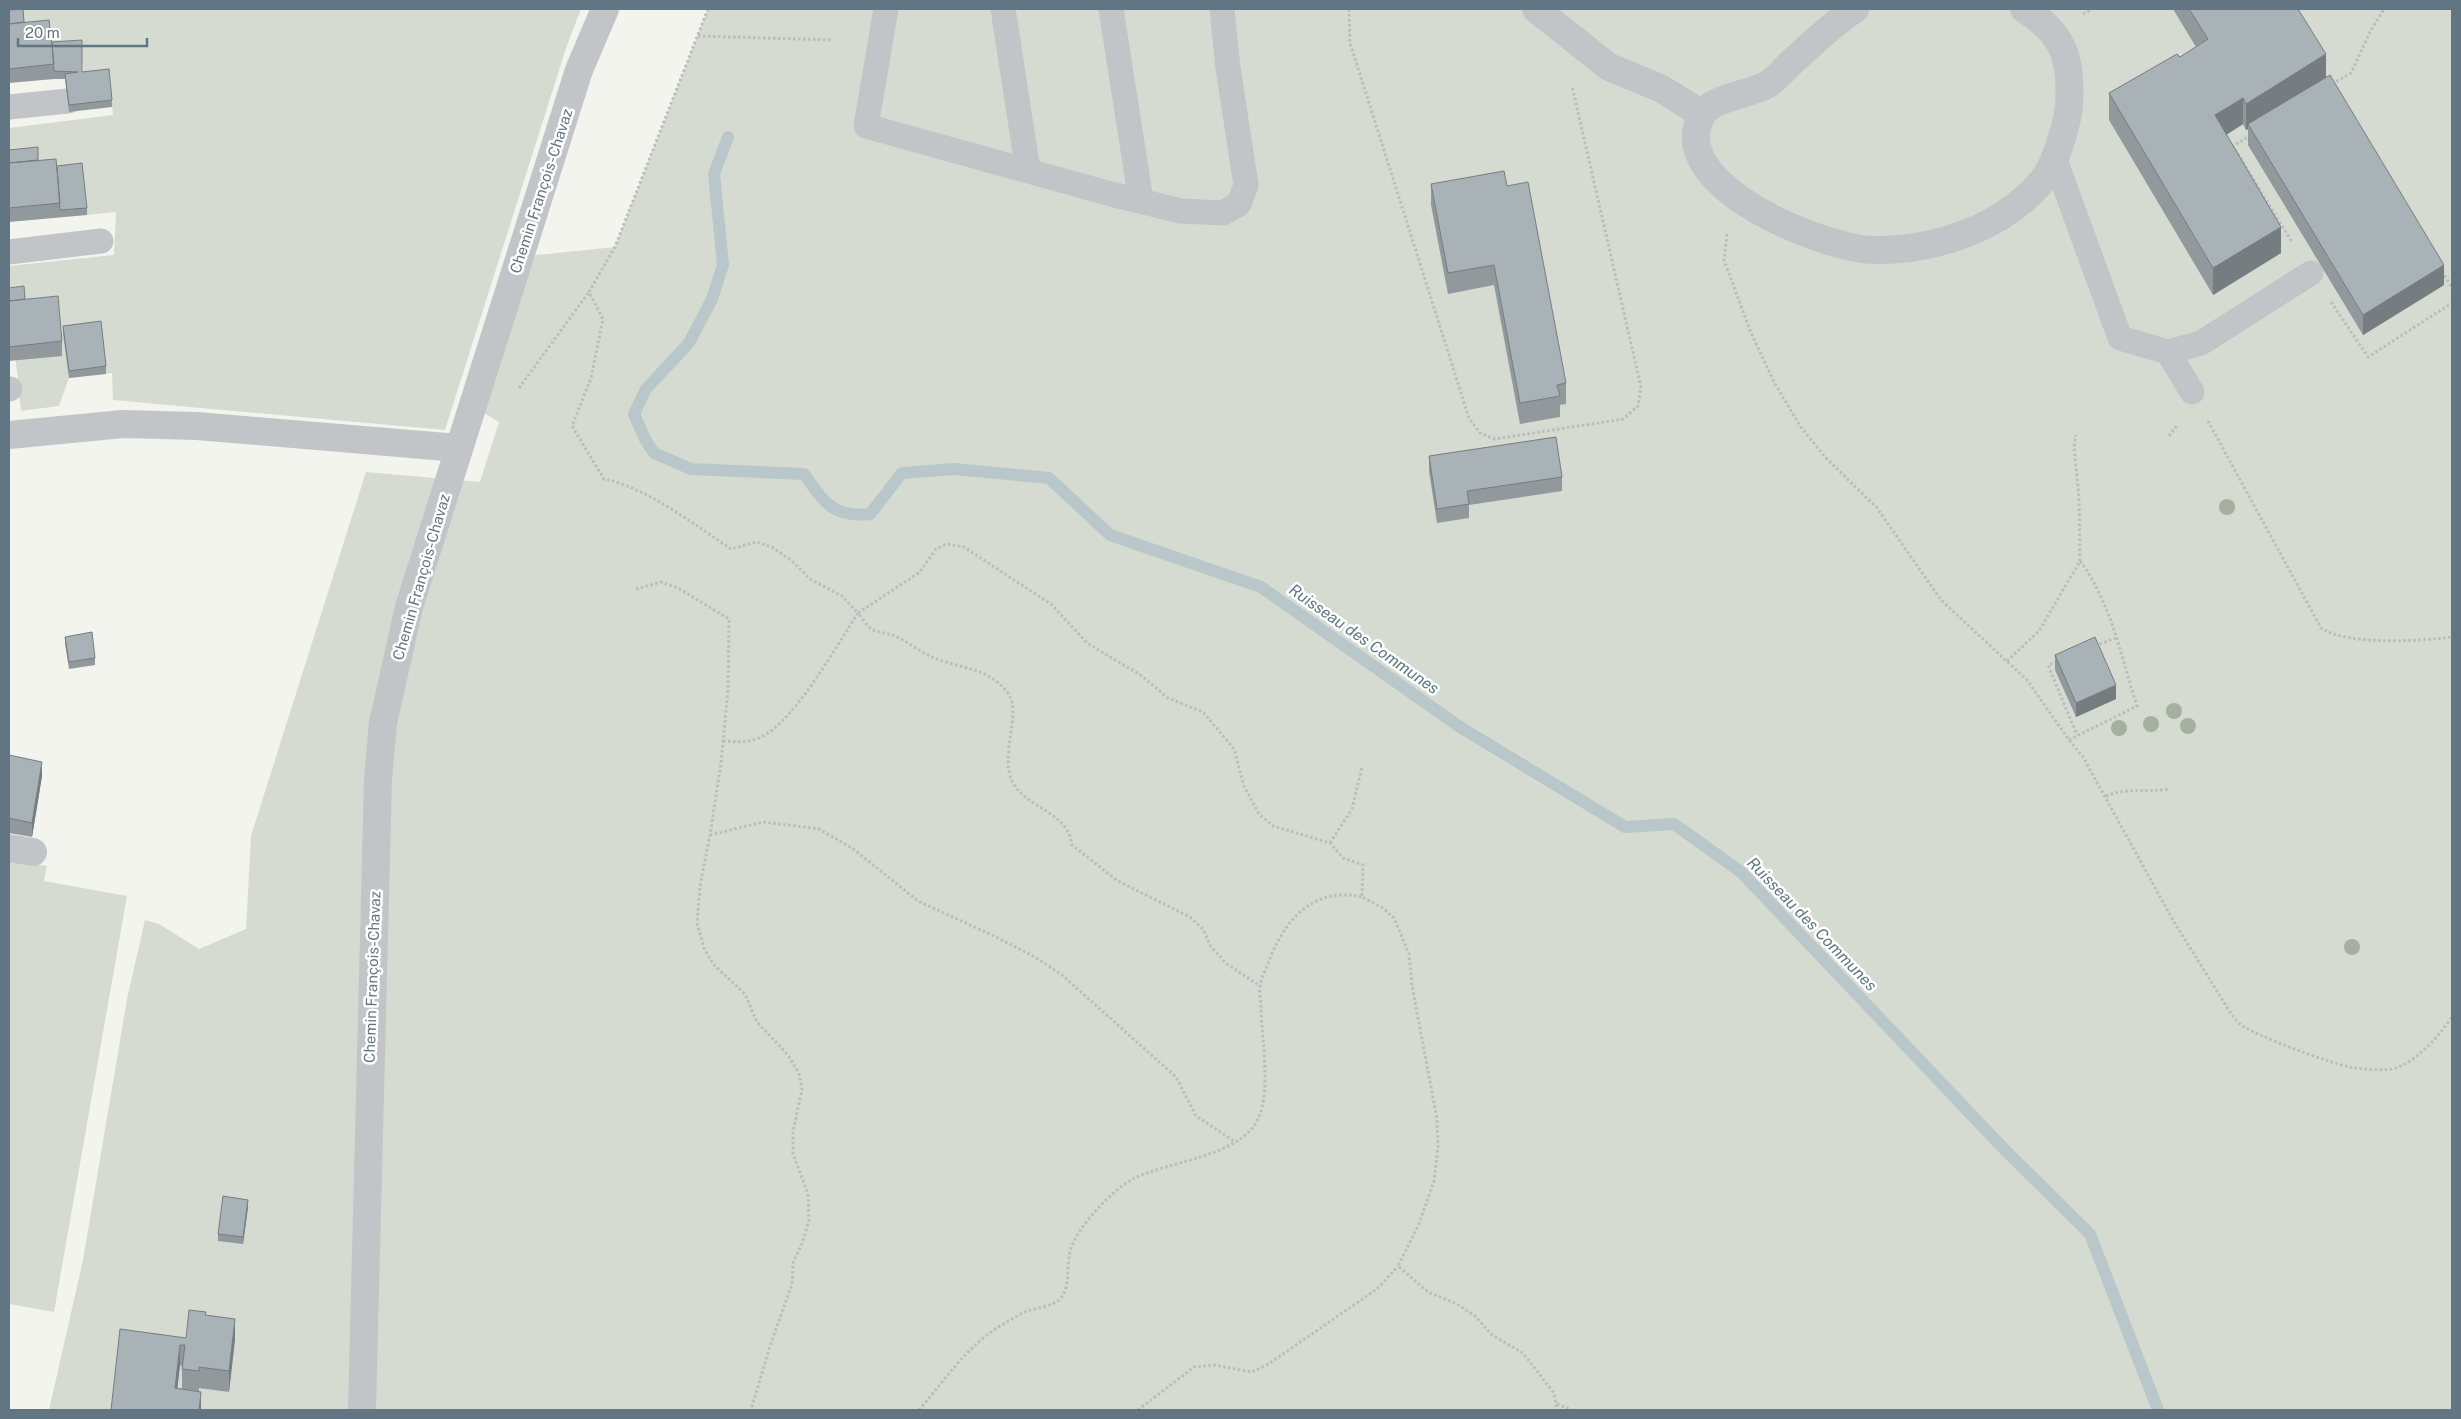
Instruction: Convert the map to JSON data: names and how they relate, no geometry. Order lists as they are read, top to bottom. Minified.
{"streets":{"street":["Chemin François-Chavaz"]},"water":["Ruisseau des Communes"],"scale_bar":"20 m"}
